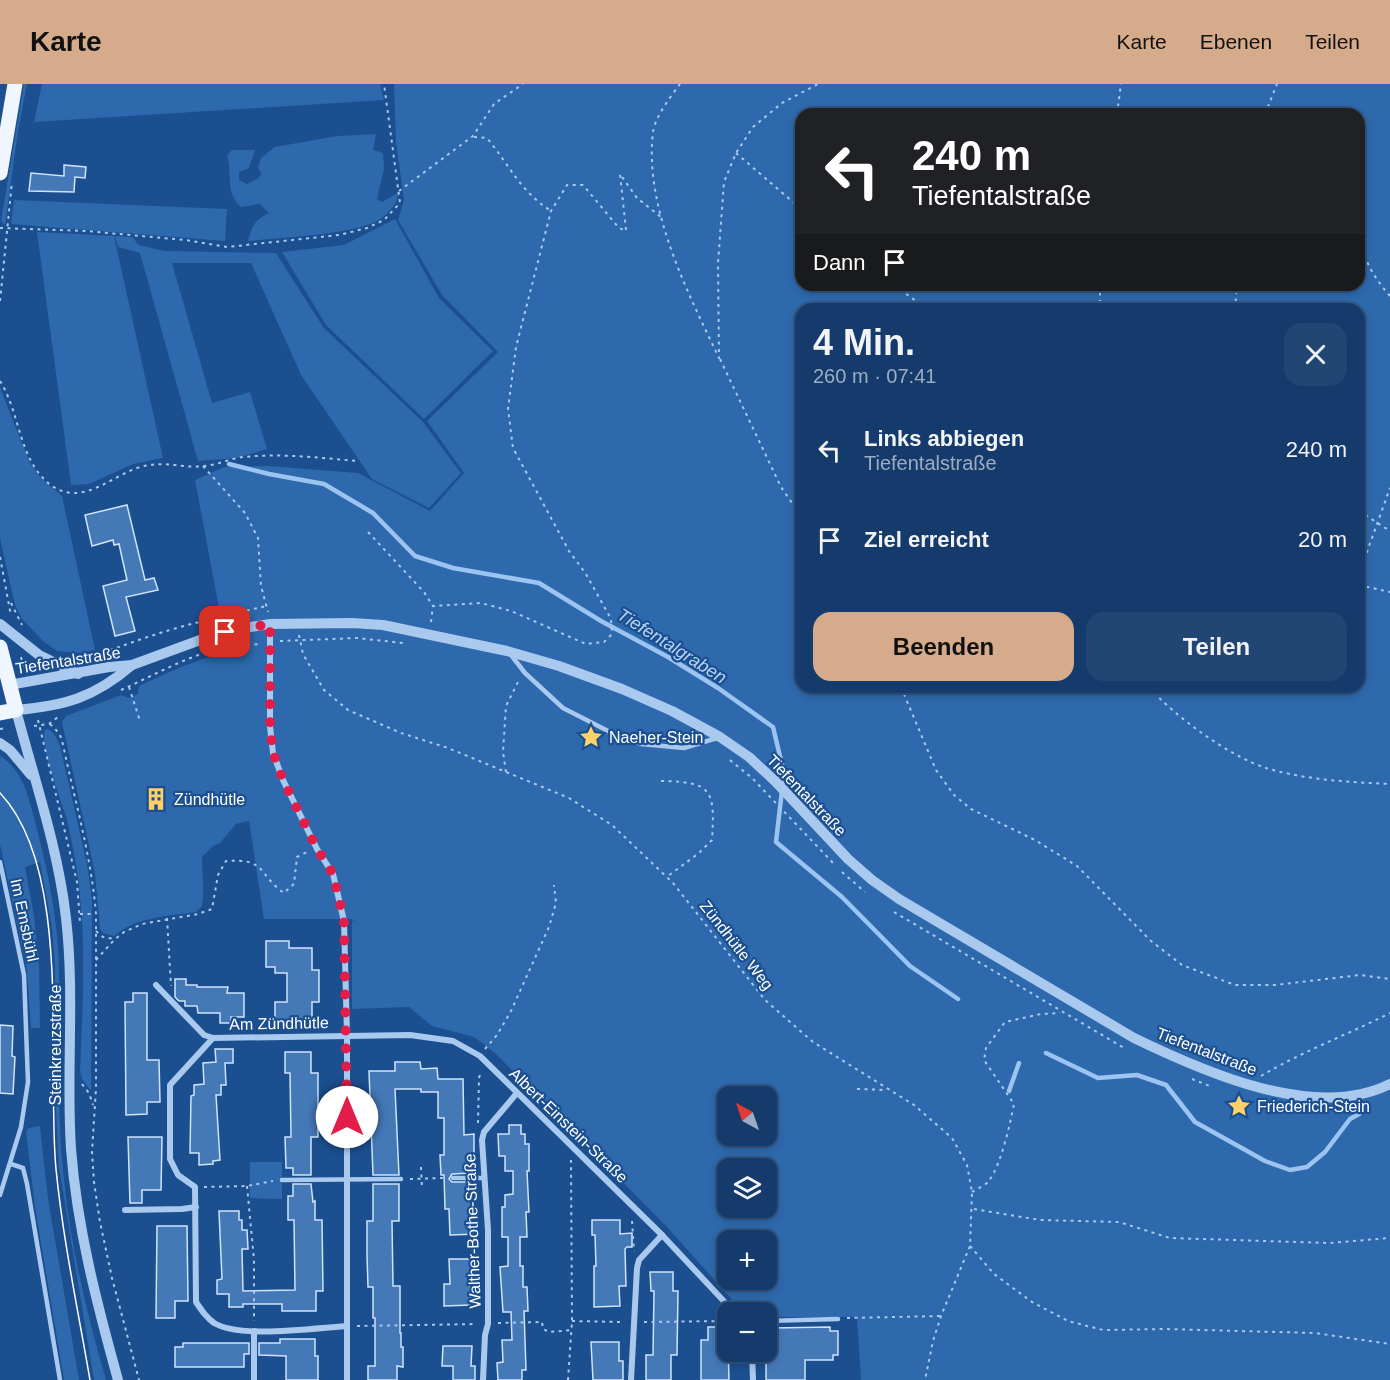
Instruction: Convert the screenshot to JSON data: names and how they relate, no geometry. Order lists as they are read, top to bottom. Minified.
{"streets":{"street":["Tiefentalstraße","Am Zündhütle","Steinkreuzstraße","Albert-Einstein-Straße","Walther-Bothe-Straße"],"lane":["Im Emsbühl"],"path":["Zündhütle Weg"]},"crossings":[["Tiefentalstraße","Steinkreuzstraße"],["Am Zündhütle","Albert-Einstein-Straße"],["Albert-Einstein-Straße","Walther-Bothe-Straße"]],"water":["Tiefentalgraben"],"places":{"place":["Naeher-Stein","Friederich-Stein"],"building":["Zündhütle"]},"north":"top left","page":{"header":"Karte","nav":["Karte","Ebenen","Teilen"],"turn":["240 m","Tiefentalstraße"],"then":"Dann","heading":["4 Min.","260 m · 07:41"],"list":[{"name":"Links abbiegen","note":"Tiefentalstraße","value":"240 m"},{"name":"Ziel erreicht","value":"20 m"}],"buttons":["Beenden","Teilen"],"map_buttons":["+","−"]}}
